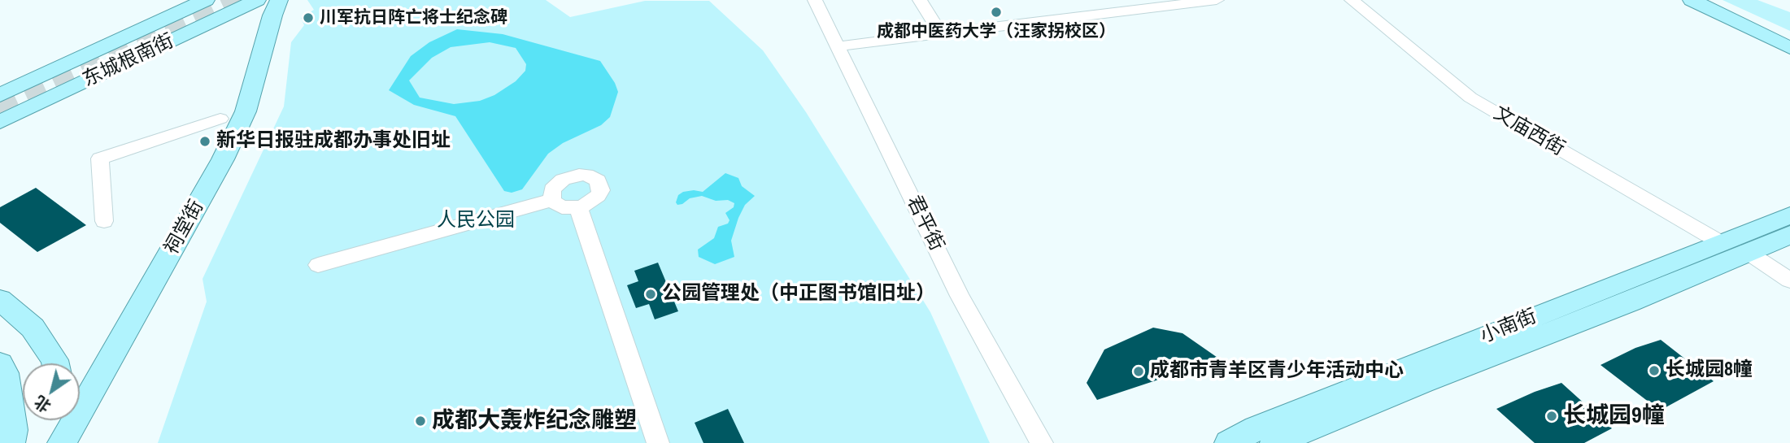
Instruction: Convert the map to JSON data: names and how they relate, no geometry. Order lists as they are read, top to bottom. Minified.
{"streets":{"main road":["东城根南街","祠堂街","小南街"],"street":["文庙西街","君平街"]},"crossings":[["文庙西街","小南街"]],"parks":["人民公园"],"places":["成都中医药大学（汪家拐校区）","川军抗日阵亡将士纪念碑","新华日报驻成都办事处旧址","公园管理处（中正图书馆旧址）","长城园8幢","成都市青羊区青少年活动中心","长城园9幢","成都大轰炸纪念雕塑"],"north":"bottom left"}
